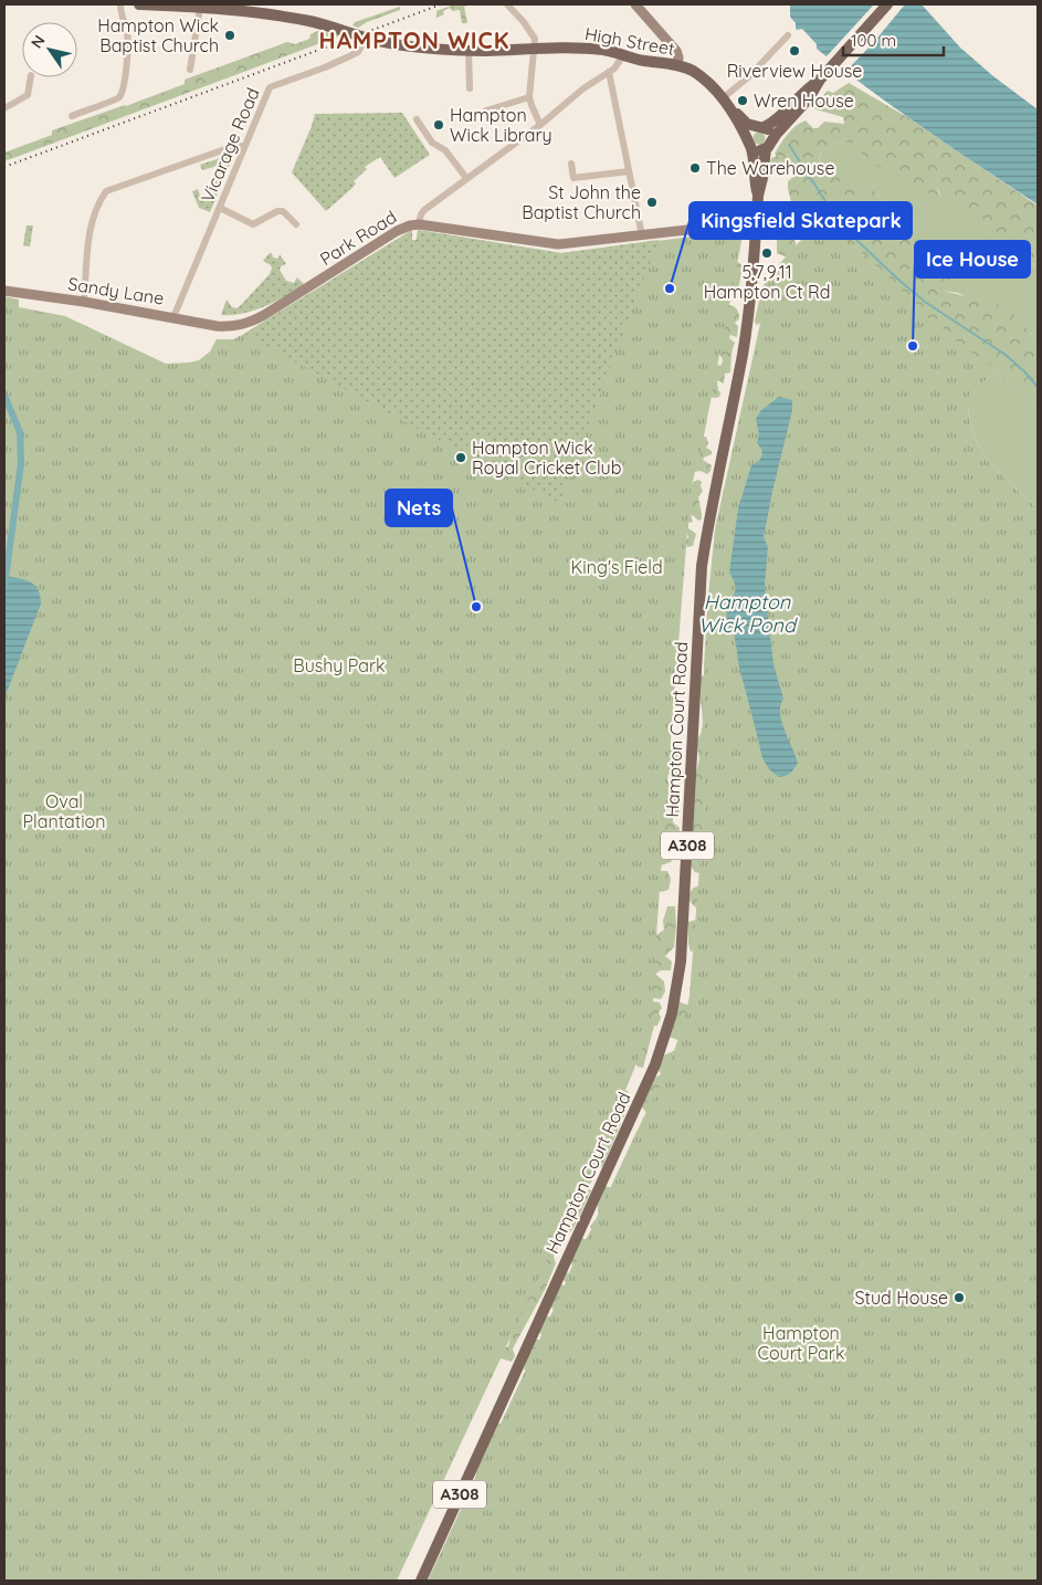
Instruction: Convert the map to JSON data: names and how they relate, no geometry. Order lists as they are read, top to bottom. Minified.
{"streets":{"main road":["High Street","Park Road","Sandy Lane","Hampton Court Road","A308"],"street":["Vicarage Road"]},"crossings":[["High Street","Vicarage Road"],["High Street","Park Road"],["High Street","Hampton Court Road"],["Vicarage Road","Sandy Lane"],["Park Road","Sandy Lane"]],"districts":["HAMPTON WICK"],"water":["Hampton Wick Pond"],"parks":["King's Field","Bushy Park","Oval Plantation","Hampton Court Park"],"places":["Hampton Wick Baptist Church","Riverview House","Wren House","Hampton Wick Library","The Warehouse","St John the Baptist Church","5,7,9,11 Hampton Ct Rd","Kingsfield Skatepark","Ice House","Hampton Wick Royal Cricket Club","Nets","Stud House"],"scale_bar":"100 m","north":"top left"}
